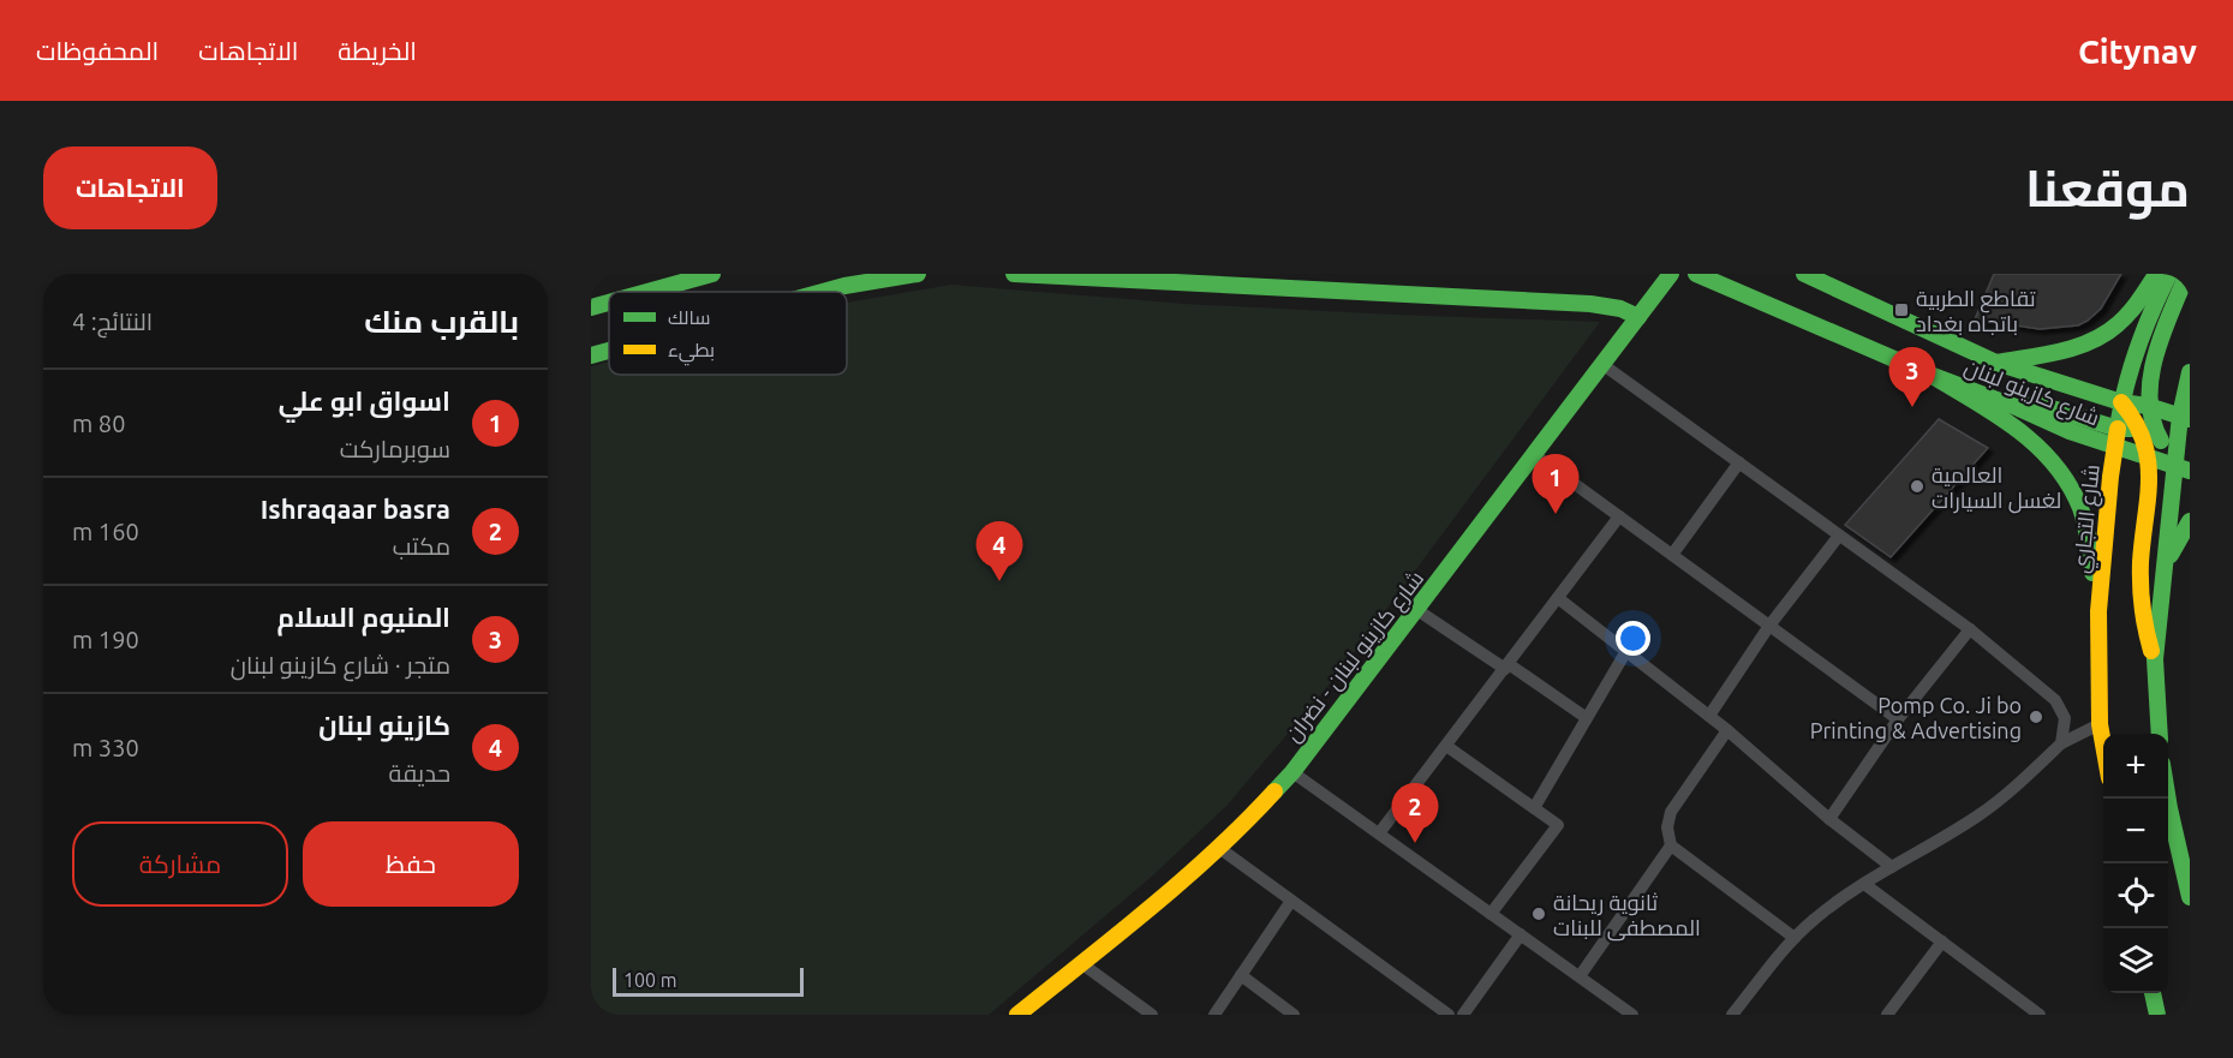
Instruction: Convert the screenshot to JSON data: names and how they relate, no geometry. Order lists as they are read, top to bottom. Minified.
{"streets":{"main road":["شارع كازينو لبنان","شارع التجاري","شارع كازينو لبنان - نضران"]},"crossings":[["شارع كازينو لبنان","شارع التجاري"]],"places":{"transit":["تقاطع الطربية باتجاه بغداد"],"other":["العالمية لغسل السيارات","Pomp Co. Ji bo Printing & Advertising","ثانوية ريحانة المصطفى للبنات"]},"legend":["سالك","بطيء"],"scale_bar":"100 m","page":{"header":"Citynav","nav":["الخريطة","الاتجاهات","المحفوظات"],"title":"موقعنا","buttons":["الاتجاهات",["حفظ","مشاركة"]],"heading":["بالقرب منك","النتائج: 4"],"pins":["3","1","4","2"],"list":[{"mark":"1","name":"اسواق ابو علي","note":"سوبرماركت","value":"80 m"},{"mark":"2","name":"Ishraqaar basra","note":"مكتب","value":"160 m"},{"mark":"3","name":"المنيوم السلام","note":"متجر · شارع كازينو لبنان","value":"190 m"},{"mark":"4","name":"كازينو لبنان","note":"حديقة","value":"330 m"}],"map_buttons":["+","−"],"scale":"100 m"}}
